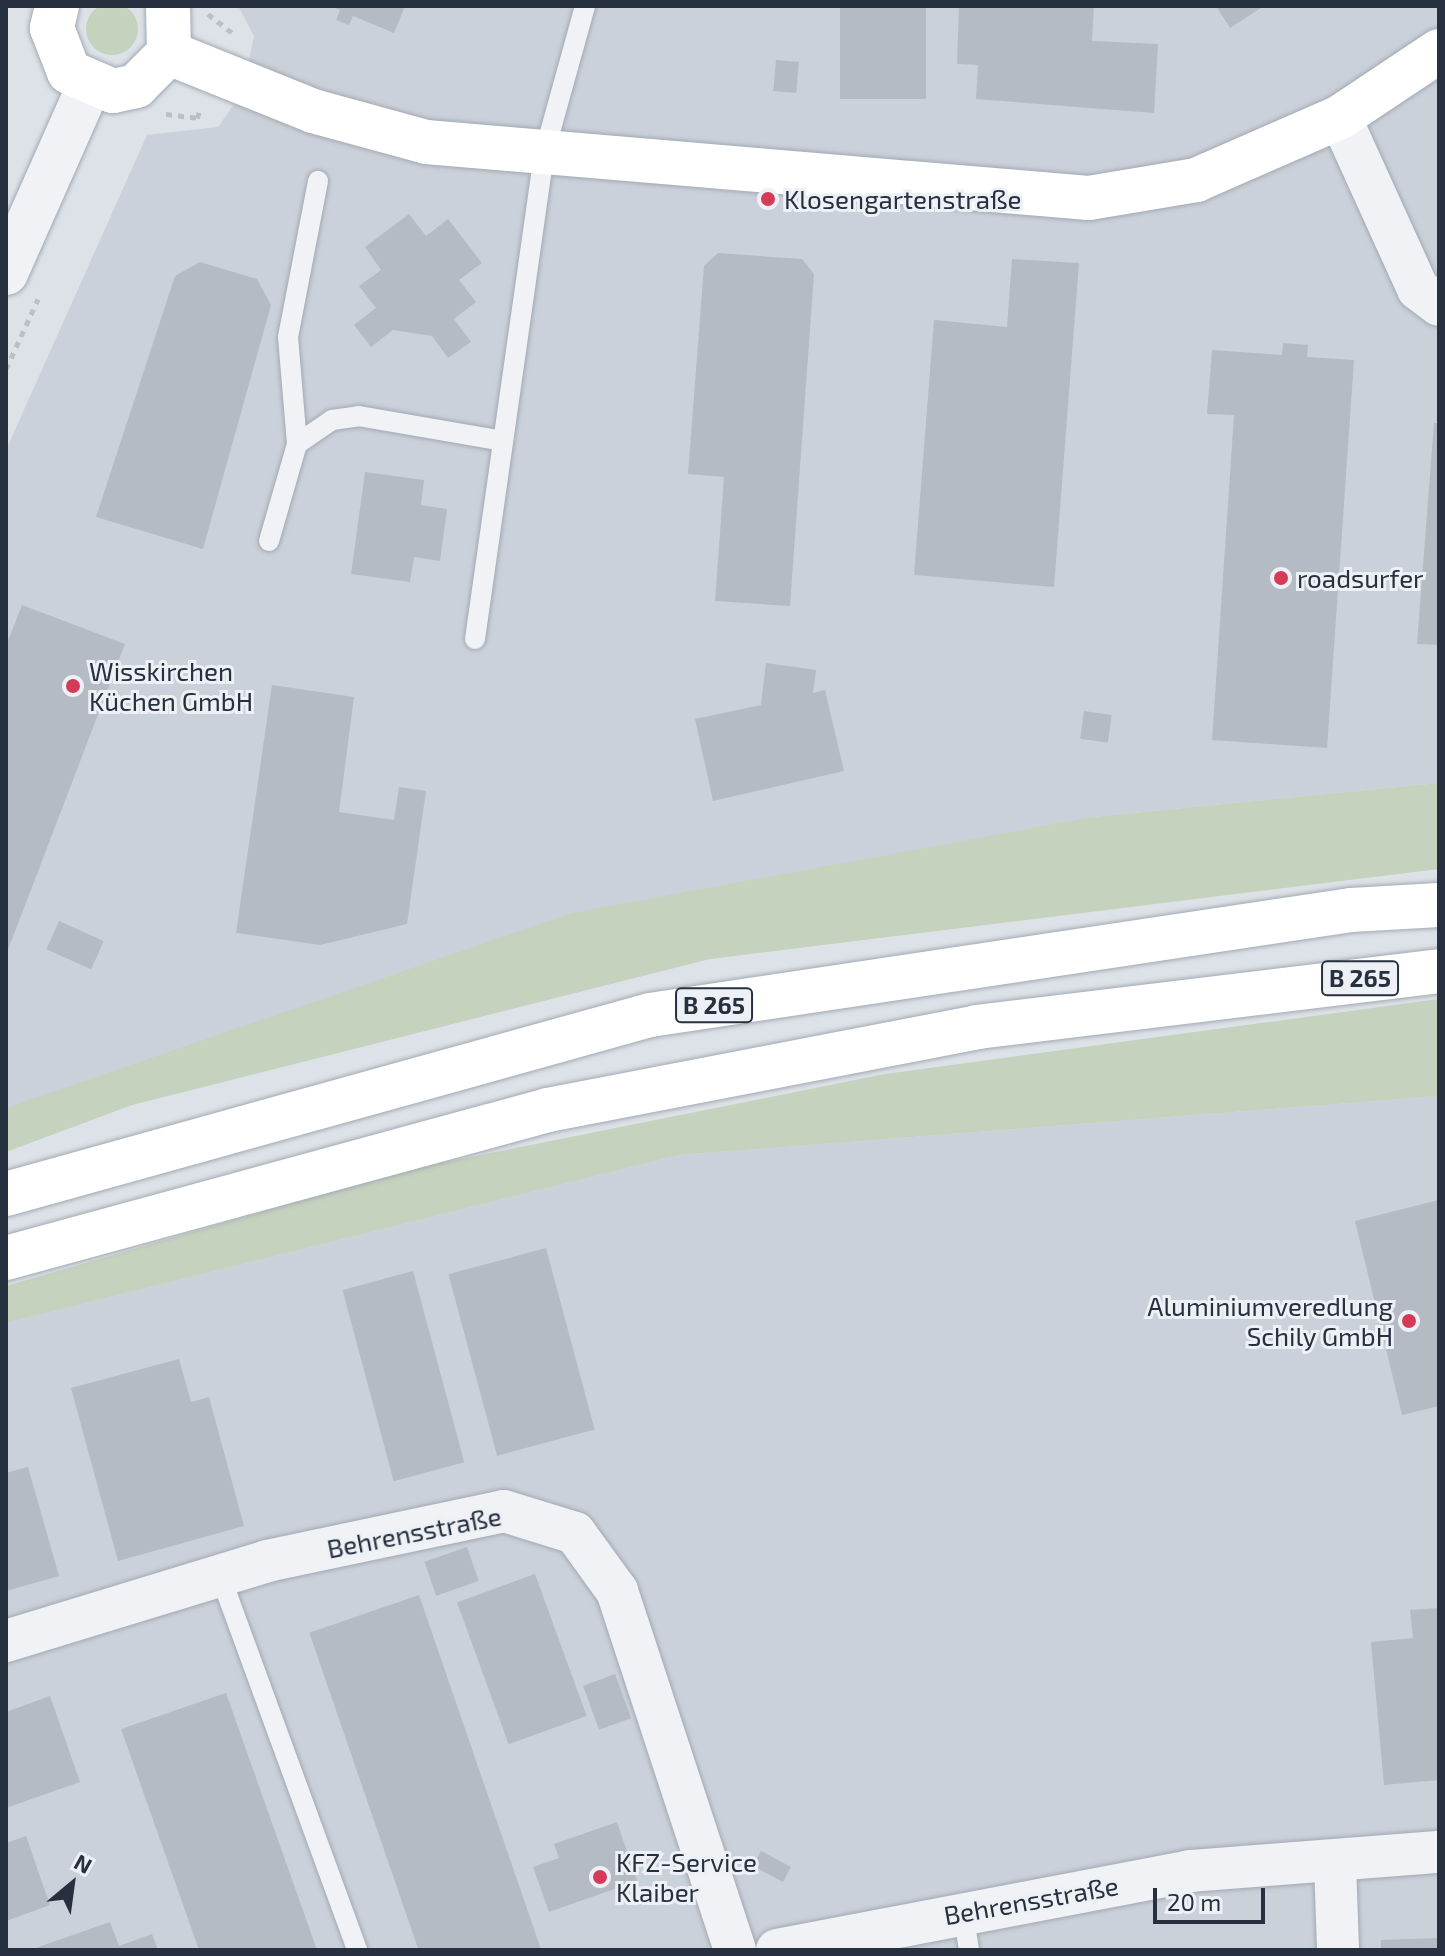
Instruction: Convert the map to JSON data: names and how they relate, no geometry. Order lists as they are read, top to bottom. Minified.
{"streets":{"main road":["B 265"],"street":["Behrensstraße"]},"places":["Klosengartenstraße","roadsurfer","Wisskirchen Küchen GmbH","Aluminiumveredlung Schily GmbH","KFZ-Service Klaiber"],"scale_bar":"20 m","north":"top right"}
